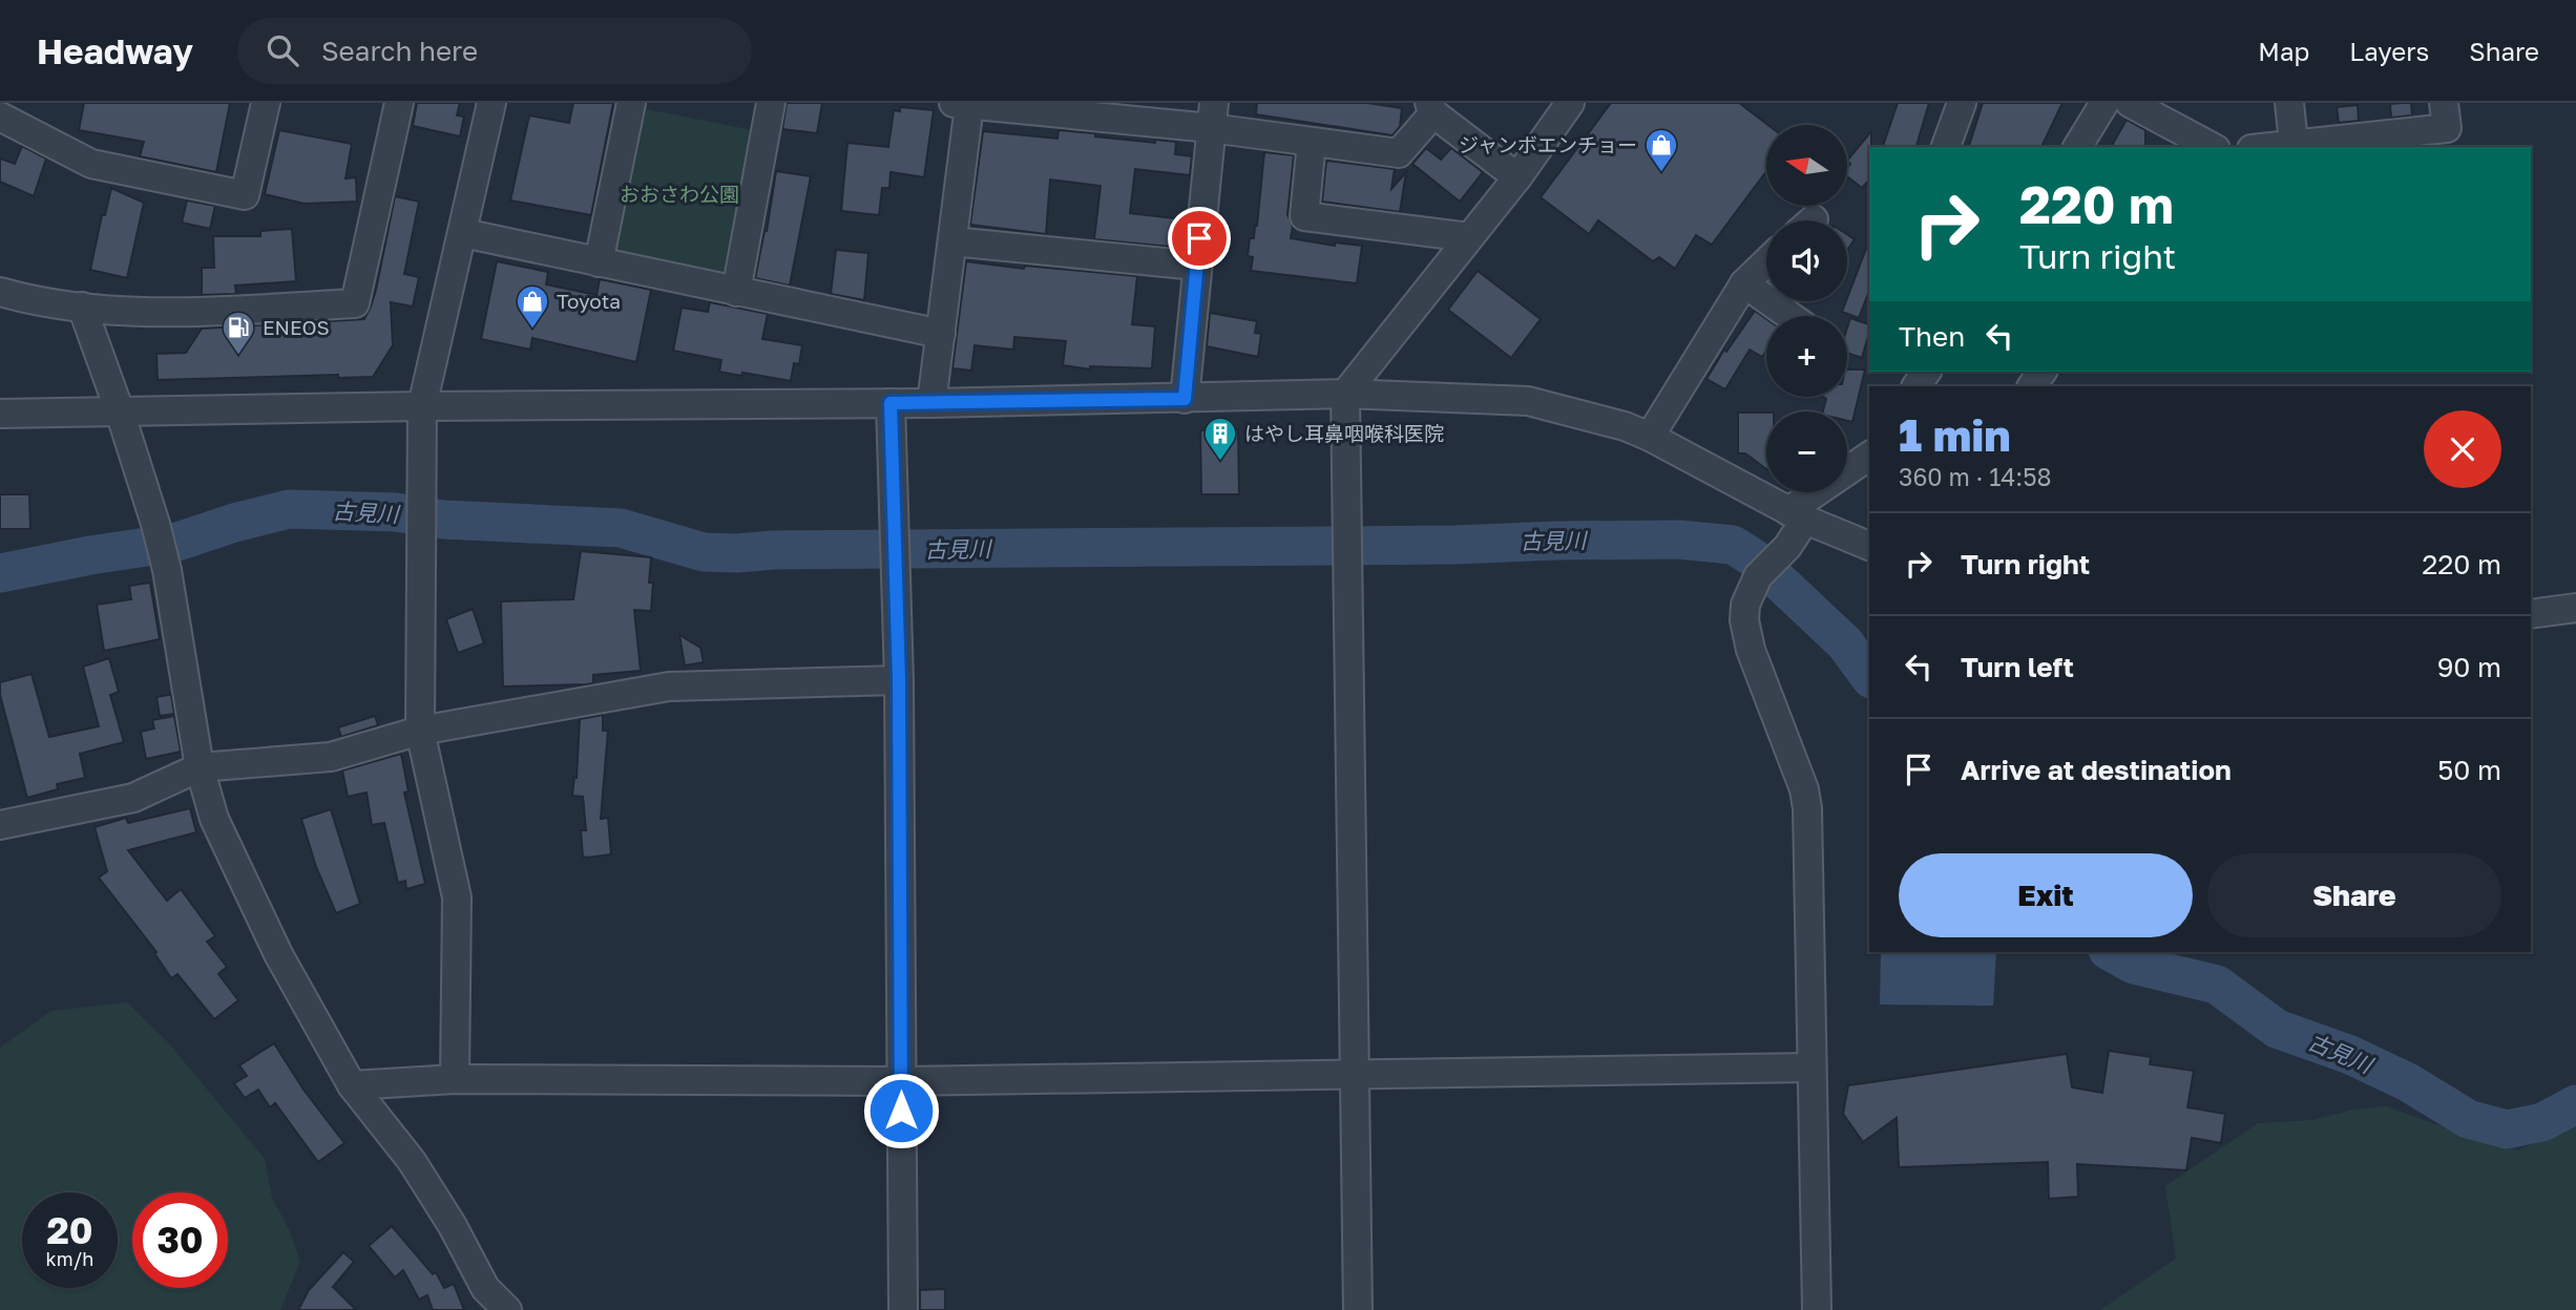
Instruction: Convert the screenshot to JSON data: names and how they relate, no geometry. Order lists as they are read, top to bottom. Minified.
{"water":["古見川"],"parks":["おおさわ公園"],"places":{"shop":["ジャンボエンチョー","Toyota"],"fuel station":["ENEOS"],"building":["はやし耳鼻咽喉科医院"]},"north":"left","page":{"header":"Headway","search":"Search here","nav":["Map","Layers","Share"],"map_buttons":["+","−"],"turn":["220 m","Turn right"],"then":"Then","heading":["1 min","360 m · 14:58"],"list":[{"name":"Turn right","value":"220 m"},{"name":"Turn left","value":"90 m"},{"name":"Arrive at destination","value":"50 m"}],"buttons":["Exit","Share"],"speed":"20 km/h","limit":"30"}}
